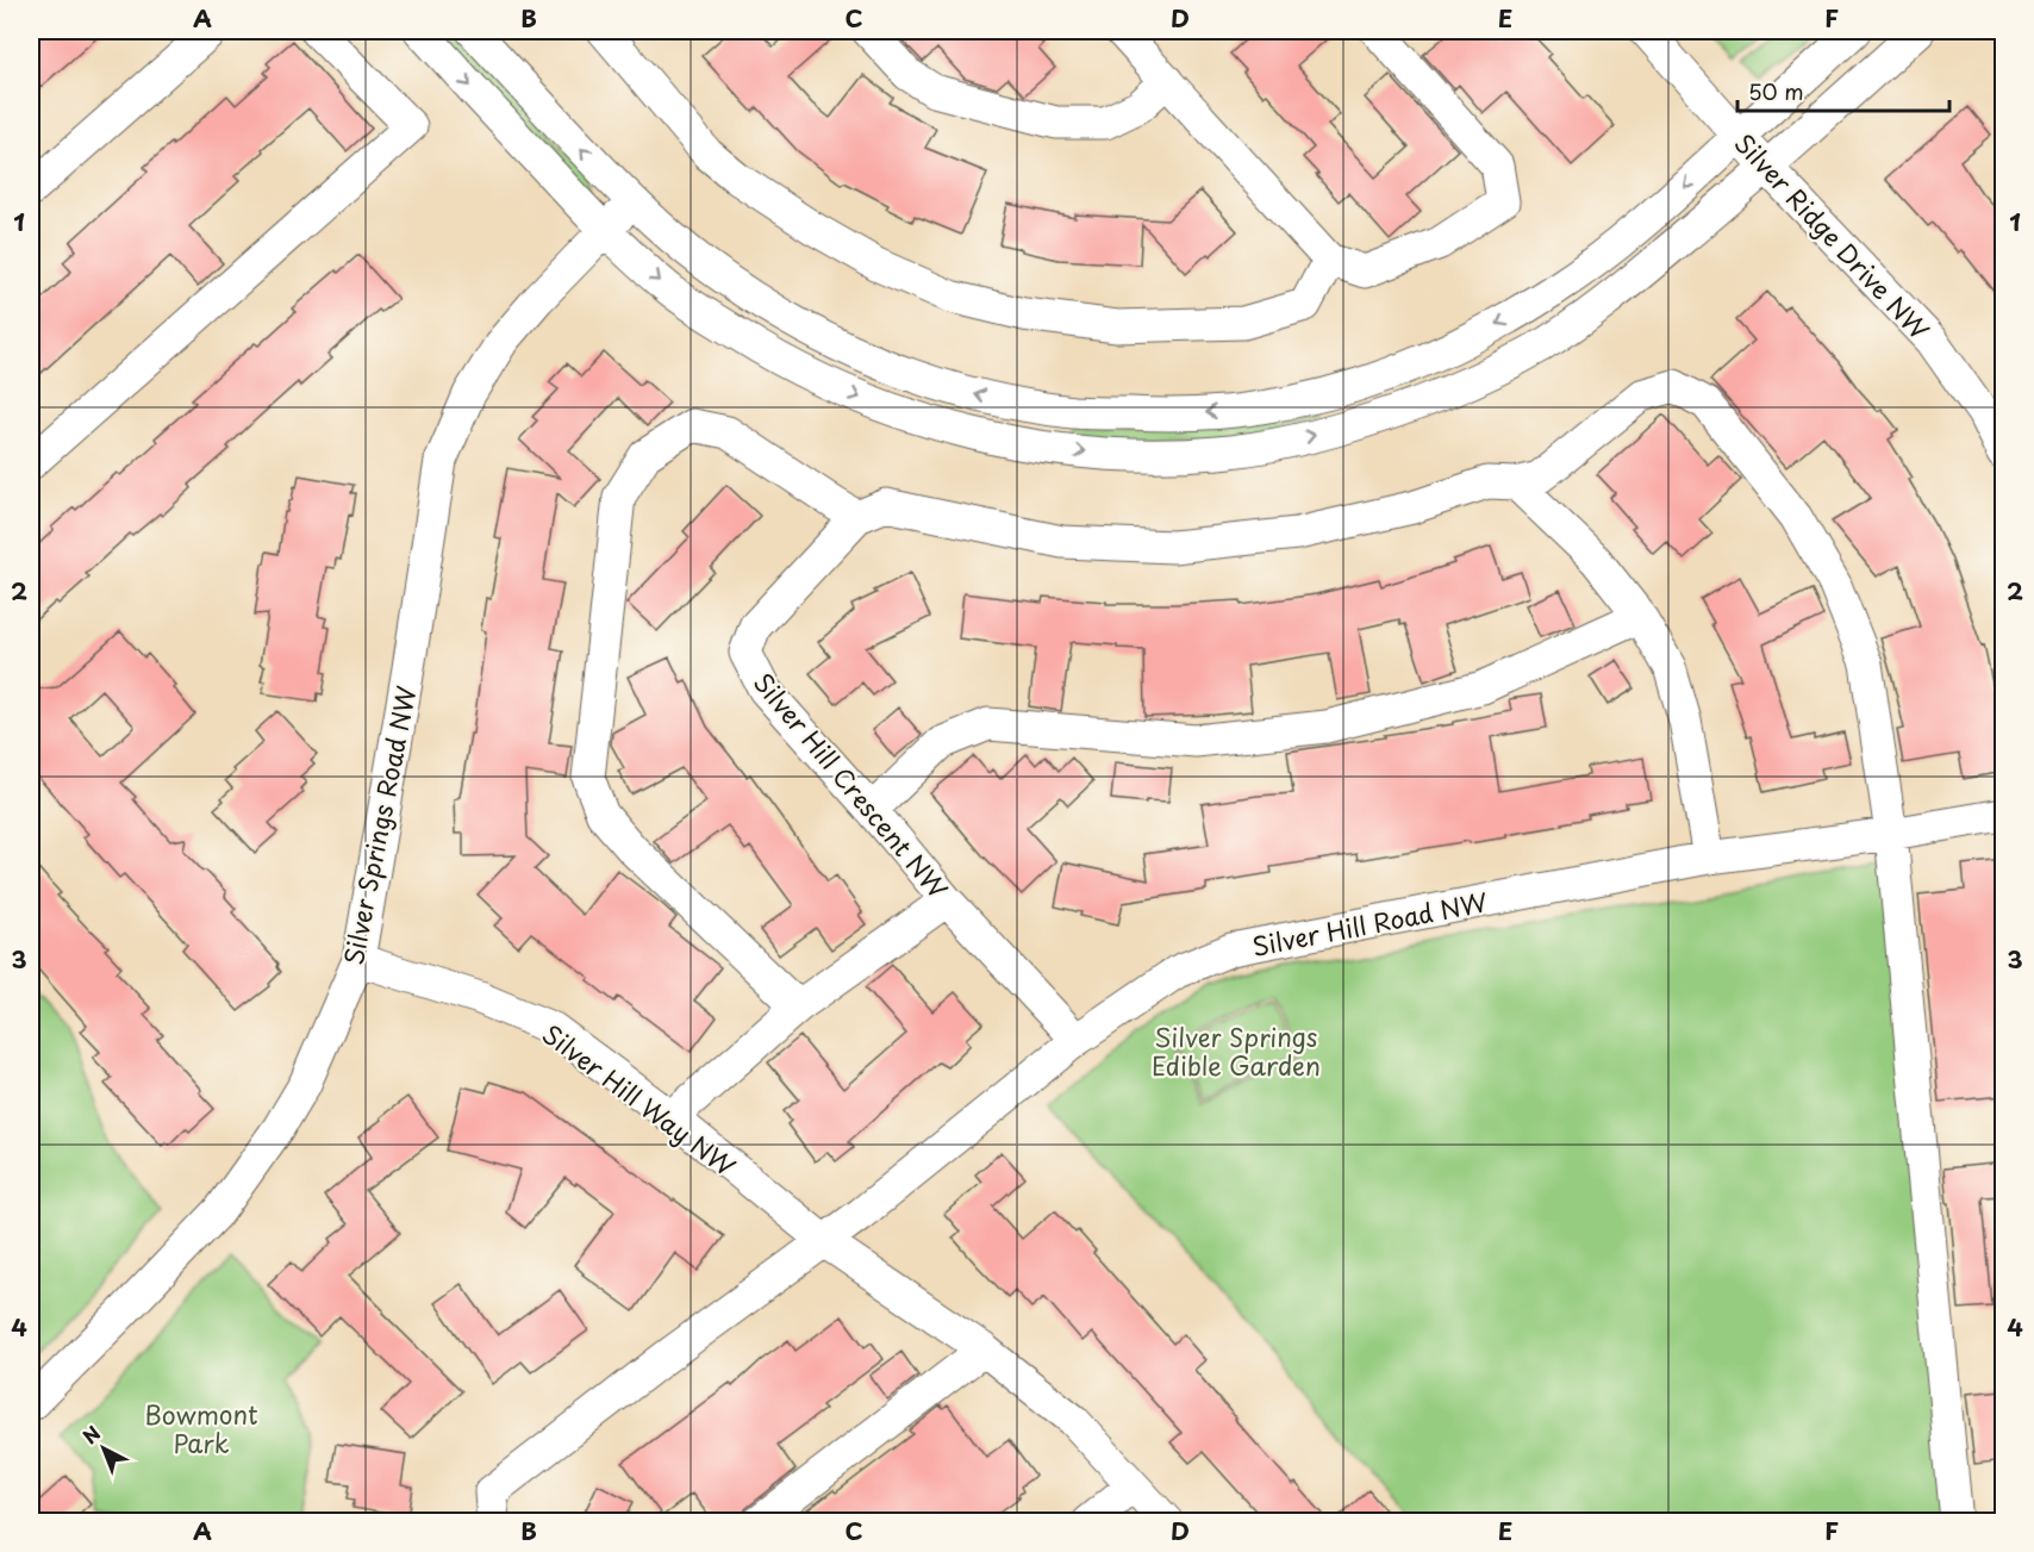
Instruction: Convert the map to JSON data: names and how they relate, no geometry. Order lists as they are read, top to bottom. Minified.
{"streets":{"street":["Silver Ridge Drive NW","Silver Hill Crescent NW","Silver Springs Road NW","Silver Hill Road NW","Silver Hill Way NW"]},"crossings":[["Silver Hill Crescent NW","Silver Hill Road NW"],["Silver Springs Road NW","Silver Hill Way NW"],["Silver Hill Road NW","Silver Hill Way NW"]],"parks":["Silver Springs Edible Garden","Bowmont Park"],"scale_bar":"50 m","north":"top left","grid":{"columns":["A","B","C","D","E","F"],"rows":["1","2","3","4"]}}
